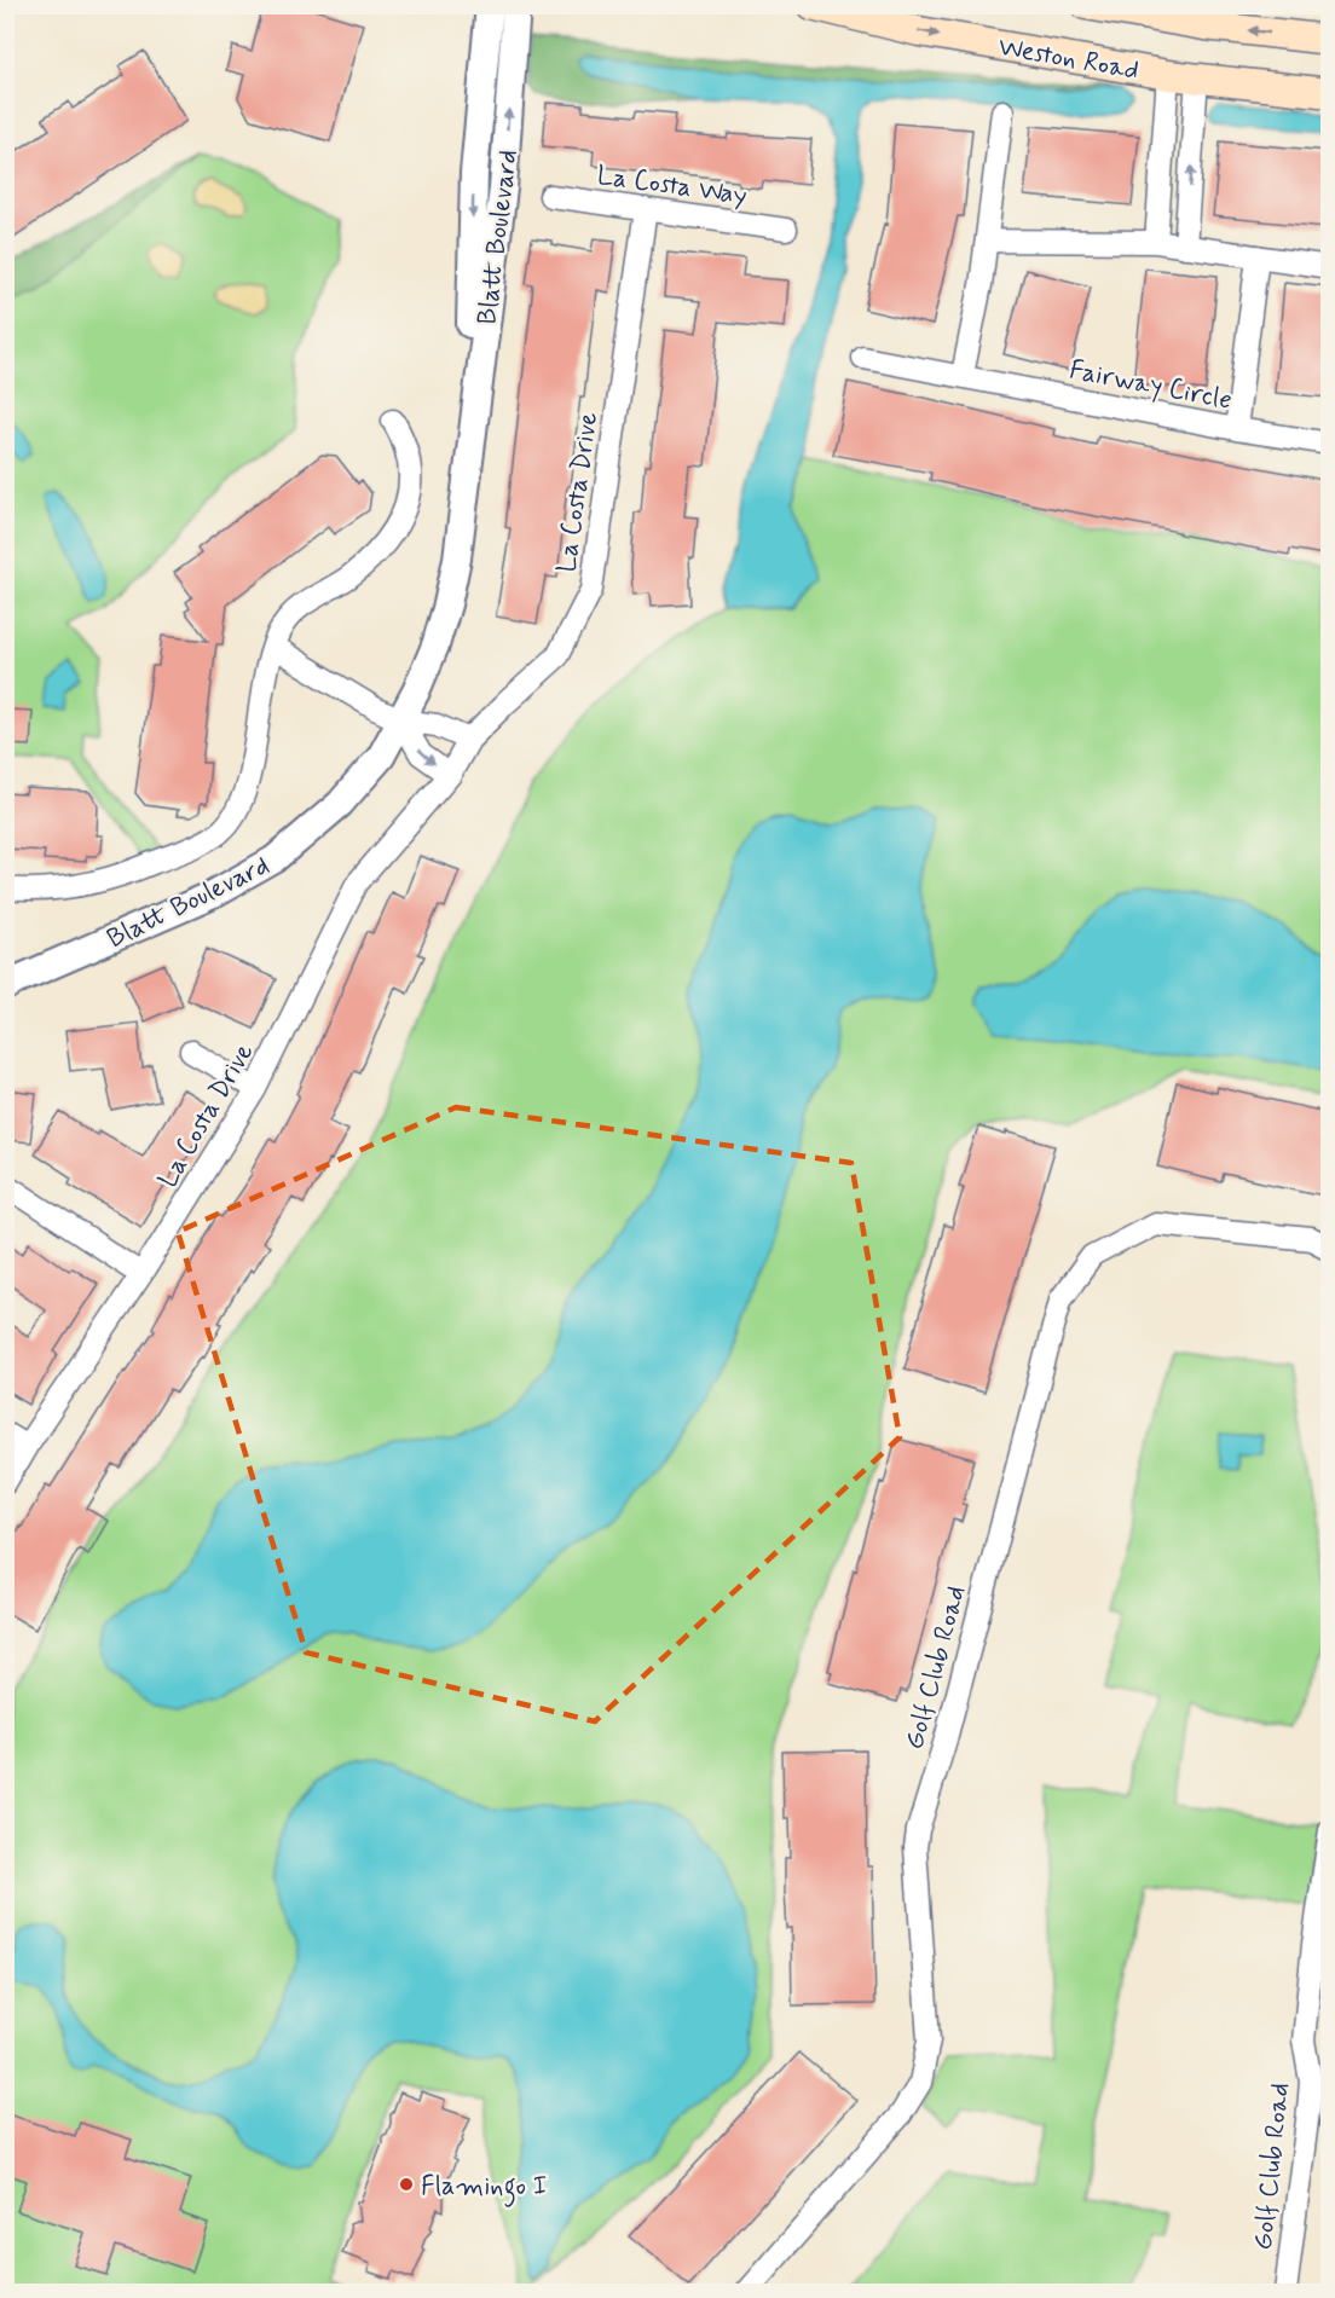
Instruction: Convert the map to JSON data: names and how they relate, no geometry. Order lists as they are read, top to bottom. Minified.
{"streets":{"main road":["Weston Road"],"street":["La Costa Way","Blatt Boulevard","Fairway Circle","La Costa Drive","Golf Club Road"]},"crossings":[["La Costa Way","La Costa Drive"]],"places":["Flamingo I"]}
